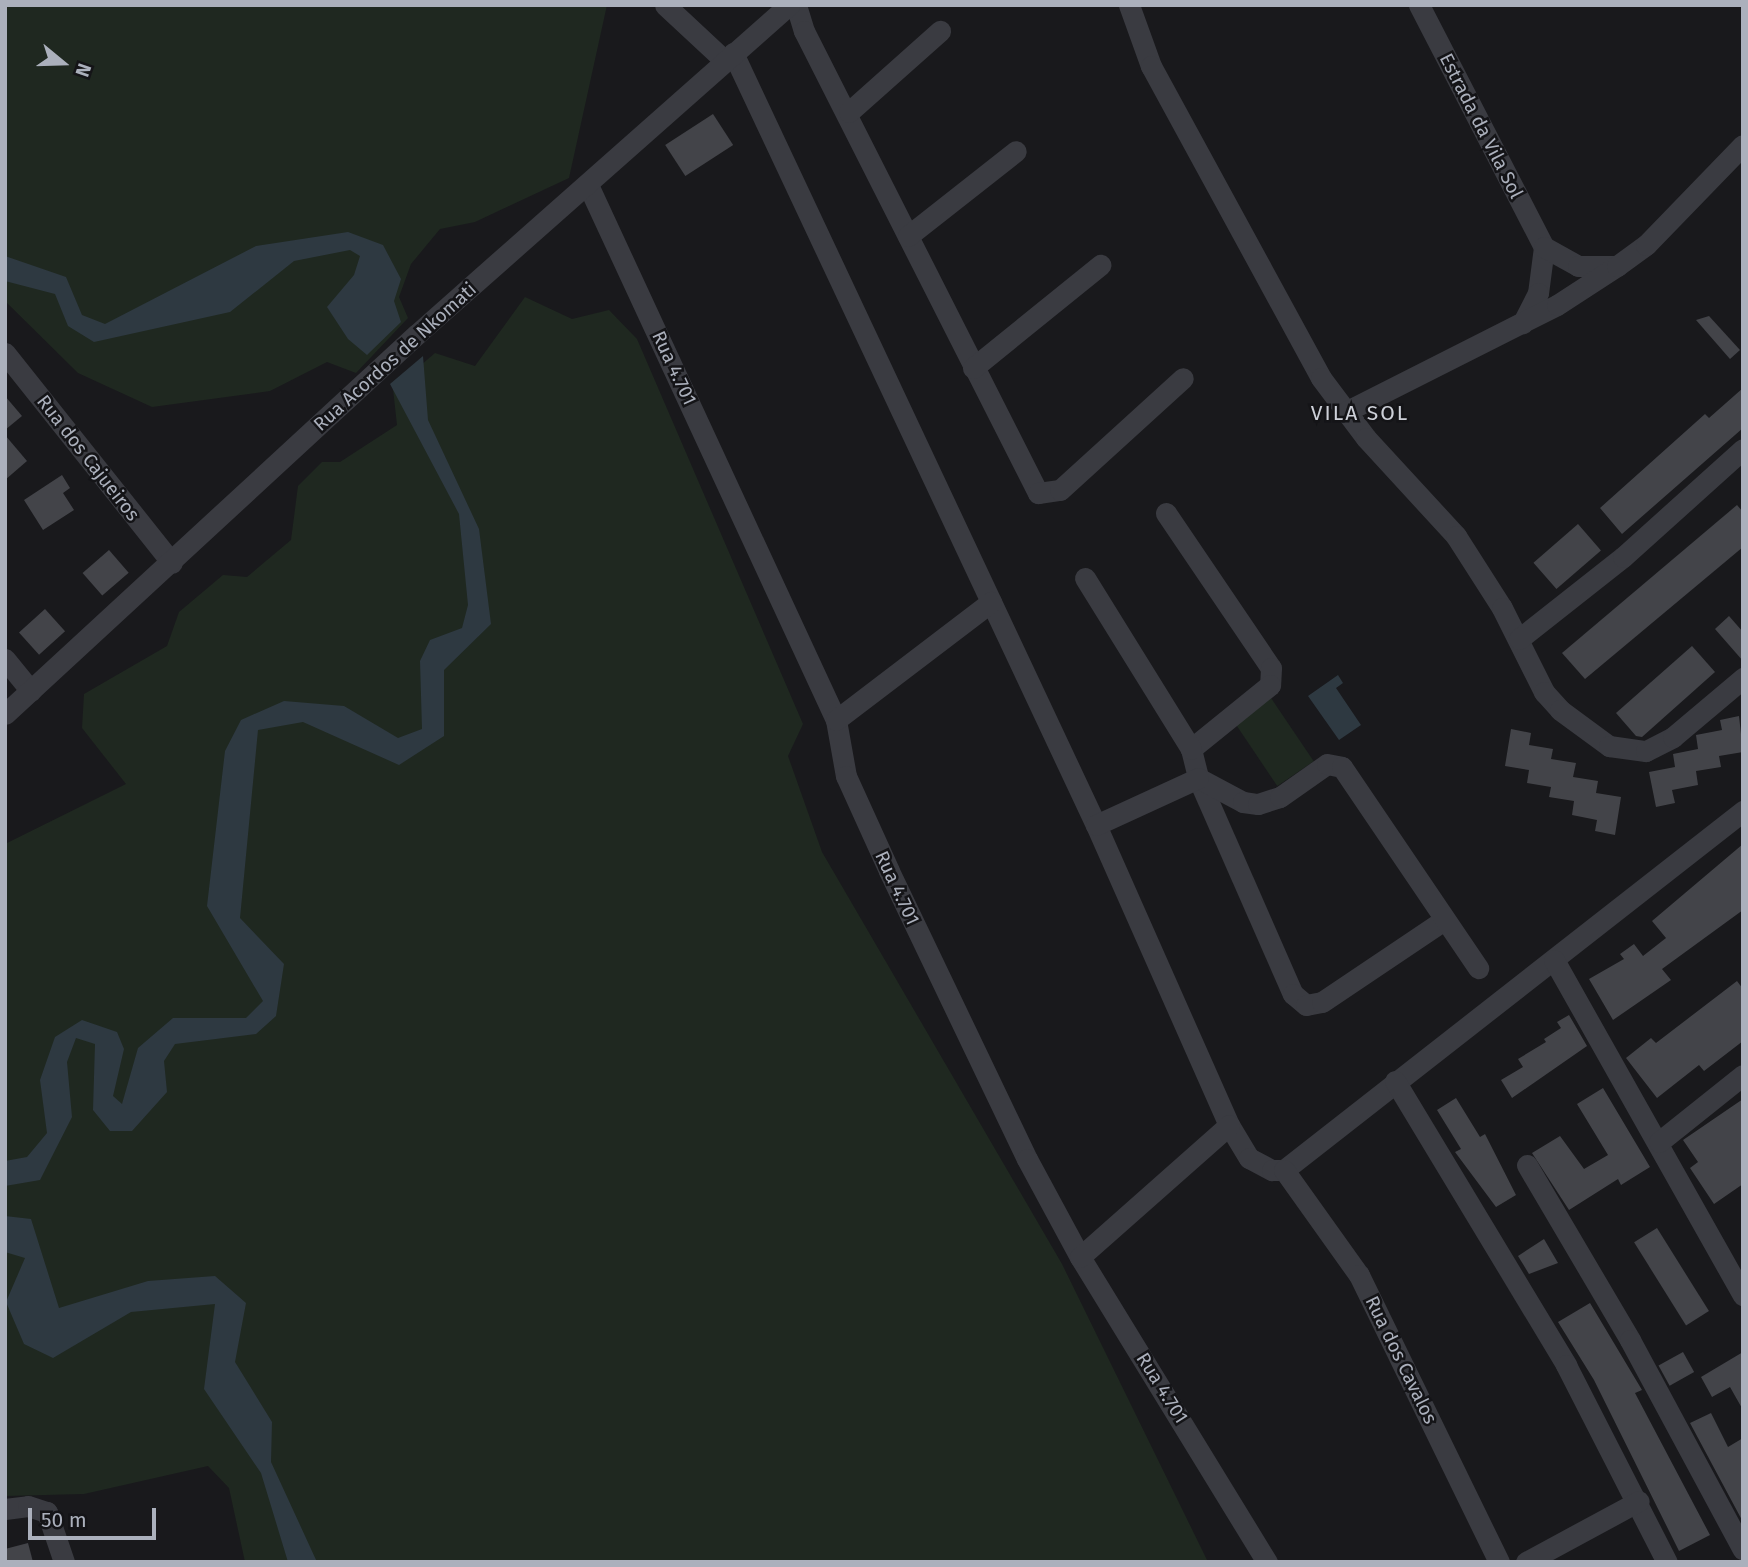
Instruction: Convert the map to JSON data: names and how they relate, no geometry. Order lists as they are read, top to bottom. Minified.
{"streets":{"street":["Estrada da Vila Sol","Rua Acordos de Nkomati","Rua 4.701","Rua dos Cajueiros","Rua dos Cavalos"]},"crossings":[["Rua Acordos de Nkomati","Rua 4.701"],["Rua Acordos de Nkomati","Rua dos Cajueiros"]],"districts":["VILA SOL"],"scale_bar":"50 m","north":"right"}
